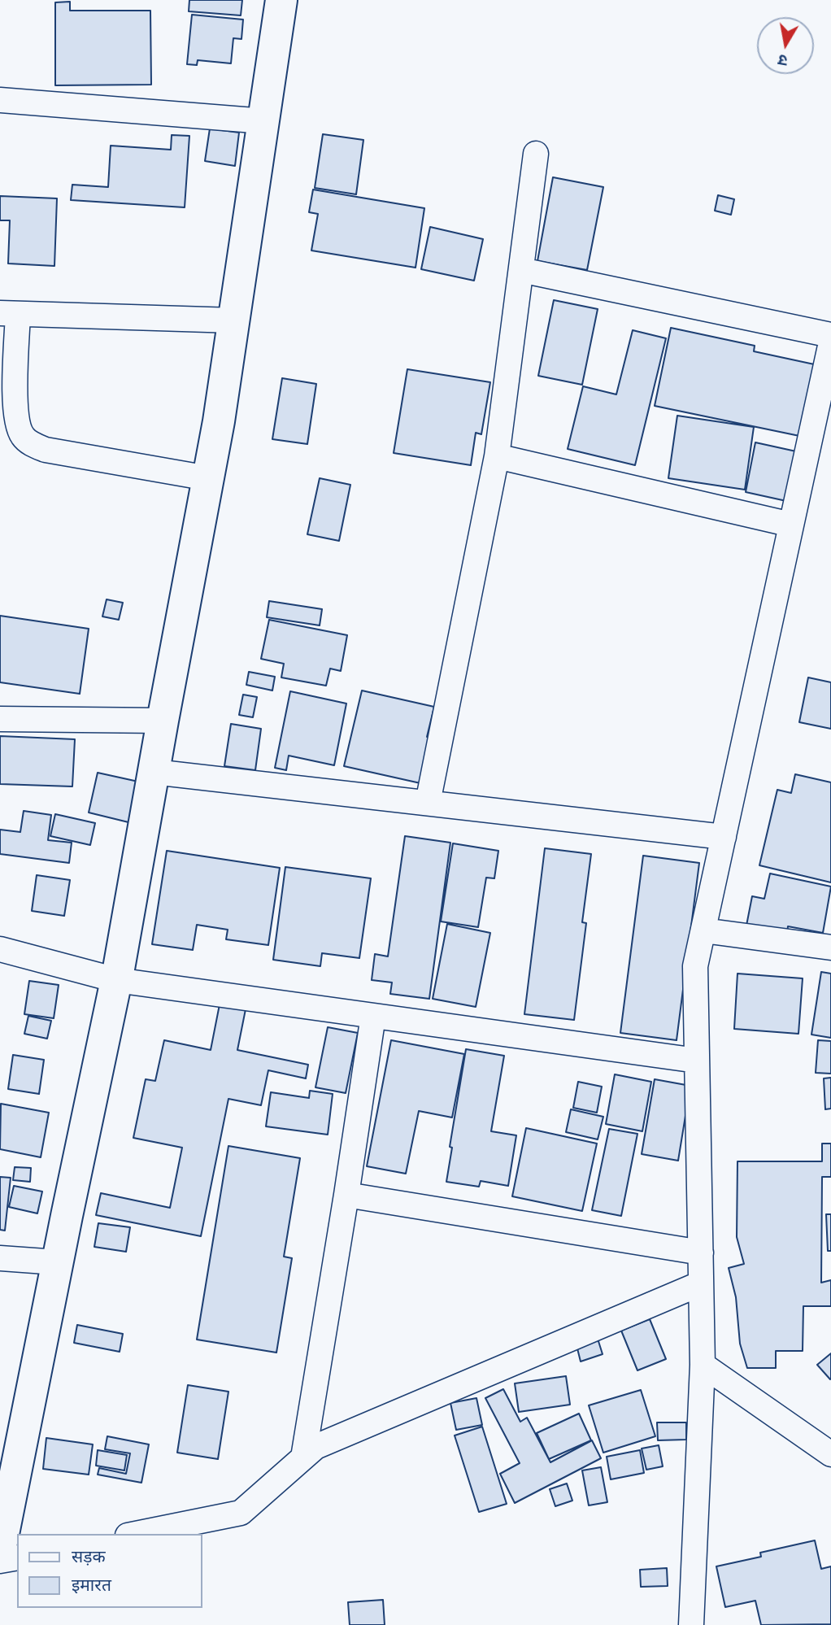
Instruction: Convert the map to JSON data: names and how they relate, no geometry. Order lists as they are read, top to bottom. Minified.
{"legend":["सड़क","इमारत"],"north":"bottom"}
